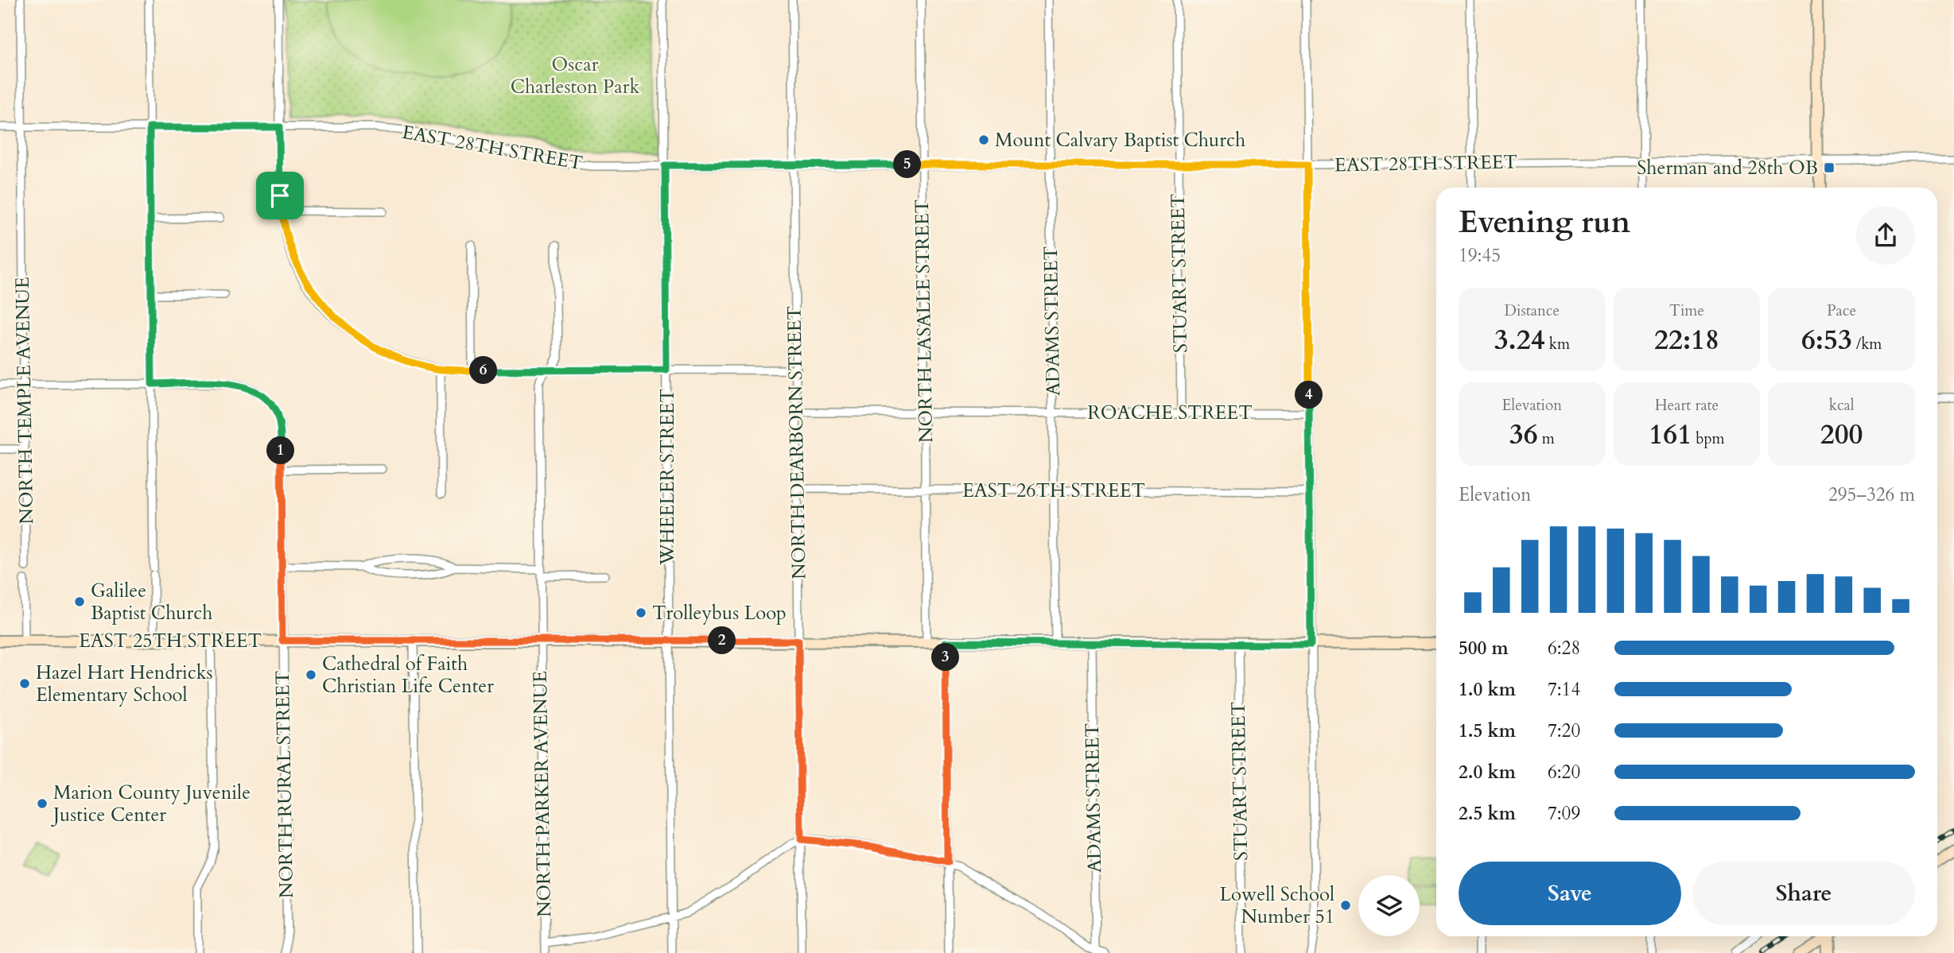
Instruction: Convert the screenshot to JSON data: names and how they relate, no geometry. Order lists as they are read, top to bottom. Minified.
{"streets":{"street":["EAST 28TH STREET","STUART STREET","NORTH LASALLE STREET","ADAMS STREET","NORTH TEMPLE AVENUE","ROACHE STREET","NORTH DEARBORN STREET","WHEELER STREET","EAST 26TH STREET","EAST 25TH STREET","NORTH RURAL STREET","NORTH PARKER AVENUE"]},"crossings":[["EAST 28TH STREET","STUART STREET"],["EAST 28TH STREET","NORTH LASALLE STREET"],["EAST 28TH STREET","ADAMS STREET"],["EAST 28TH STREET","NORTH TEMPLE AVENUE"],["EAST 28TH STREET","NORTH DEARBORN STREET"],["EAST 28TH STREET","WHEELER STREET"],["STUART STREET","ROACHE STREET"],["STUART STREET","EAST 25TH STREET"],["NORTH LASALLE STREET","ROACHE STREET"],["NORTH LASALLE STREET","EAST 26TH STREET"],["NORTH LASALLE STREET","EAST 25TH STREET"],["ADAMS STREET","ROACHE STREET"],["ADAMS STREET","EAST 26TH STREET"],["ADAMS STREET","EAST 25TH STREET"],["ROACHE STREET","NORTH DEARBORN STREET"],["NORTH DEARBORN STREET","EAST 26TH STREET"],["NORTH DEARBORN STREET","EAST 25TH STREET"],["WHEELER STREET","EAST 25TH STREET"],["EAST 25TH STREET","NORTH RURAL STREET"],["EAST 25TH STREET","NORTH PARKER AVENUE"]],"parks":["Oscar Charleston Park"],"places":{"other":["Mount Calvary Baptist Church","Galilee Baptist Church","Trolleybus Loop","Cathedral of Faith Christian Life Center","Hazel Hart Hendricks Elementary School","Marion County Juvenile Justice Center","Lowell School Number 51"],"transit":["Sherman and 28th OB"]},"page":{"pins":["5","6","4","1","2","3"],"heading":["Evening run","19:45"],"stats":[["Distance","3.24 km"],["Time","22:18"],["Pace","6:53 /km"],["Elevation","36 m"],["Heart rate","161 bpm"],["kcal","200"]],"chart":["Elevation","295–326 m"],"list":[{"name":"500 m","note":"6:28"},{"name":"1.0 km","note":"7:14"},{"name":"1.5 km","note":"7:20"},{"name":"2.0 km","note":"6:20"},{"name":"2.5 km","note":"7:09"}],"buttons":["Save","Share"]}}
